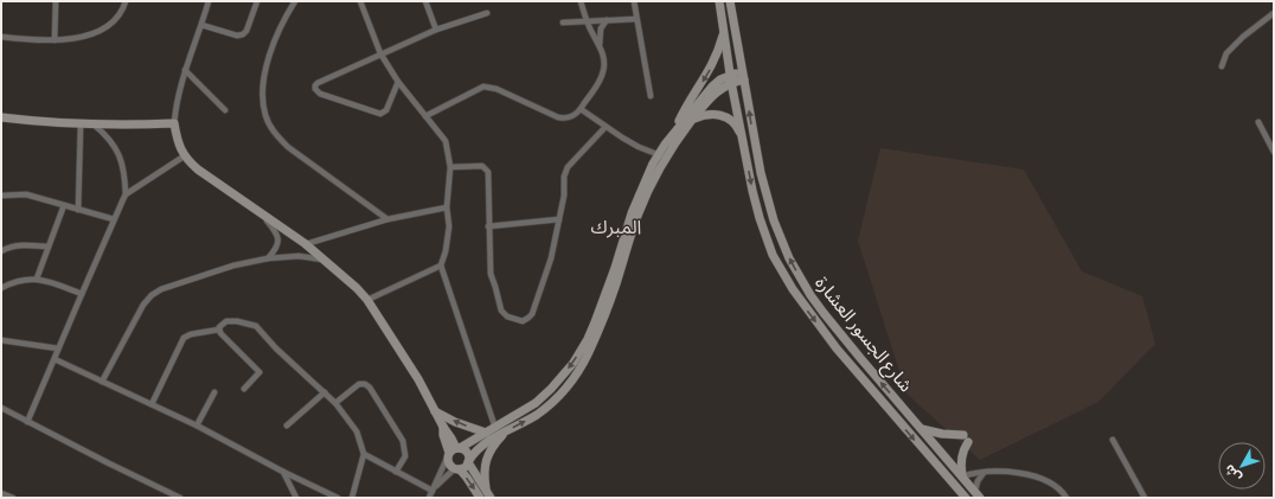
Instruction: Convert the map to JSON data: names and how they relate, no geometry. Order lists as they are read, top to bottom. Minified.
{"streets":{"street":["شارع الجسور العشارة"]},"districts":["المبرك"],"north":"bottom left"}
